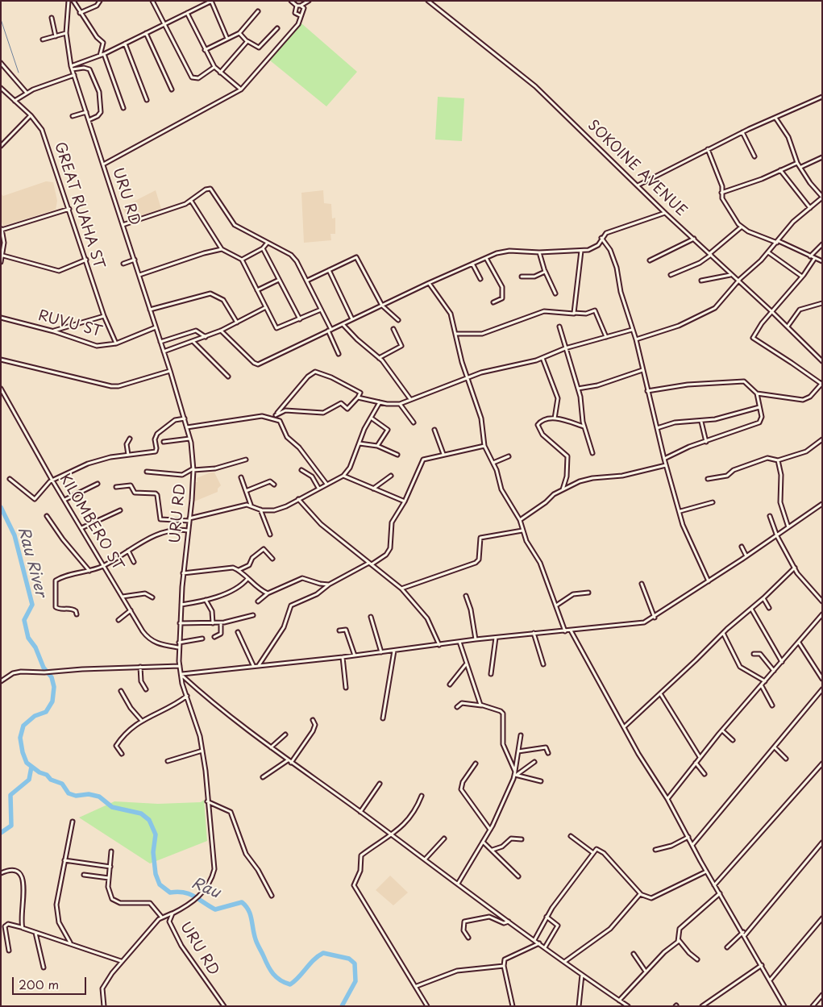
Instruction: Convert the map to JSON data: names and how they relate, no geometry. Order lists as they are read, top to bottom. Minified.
{"streets":{"street":["SOKOINE AVENUE","URU RD","GREAT RUAHA ST","RUVU ST","KILOMBERO ST"]},"crossings":[["URU RD","RUVU ST"],["URU RD","KILOMBERO ST"],["GREAT RUAHA ST","RUVU ST"]],"water":["Rau River","Rau"],"scale_bar":"200 m"}
